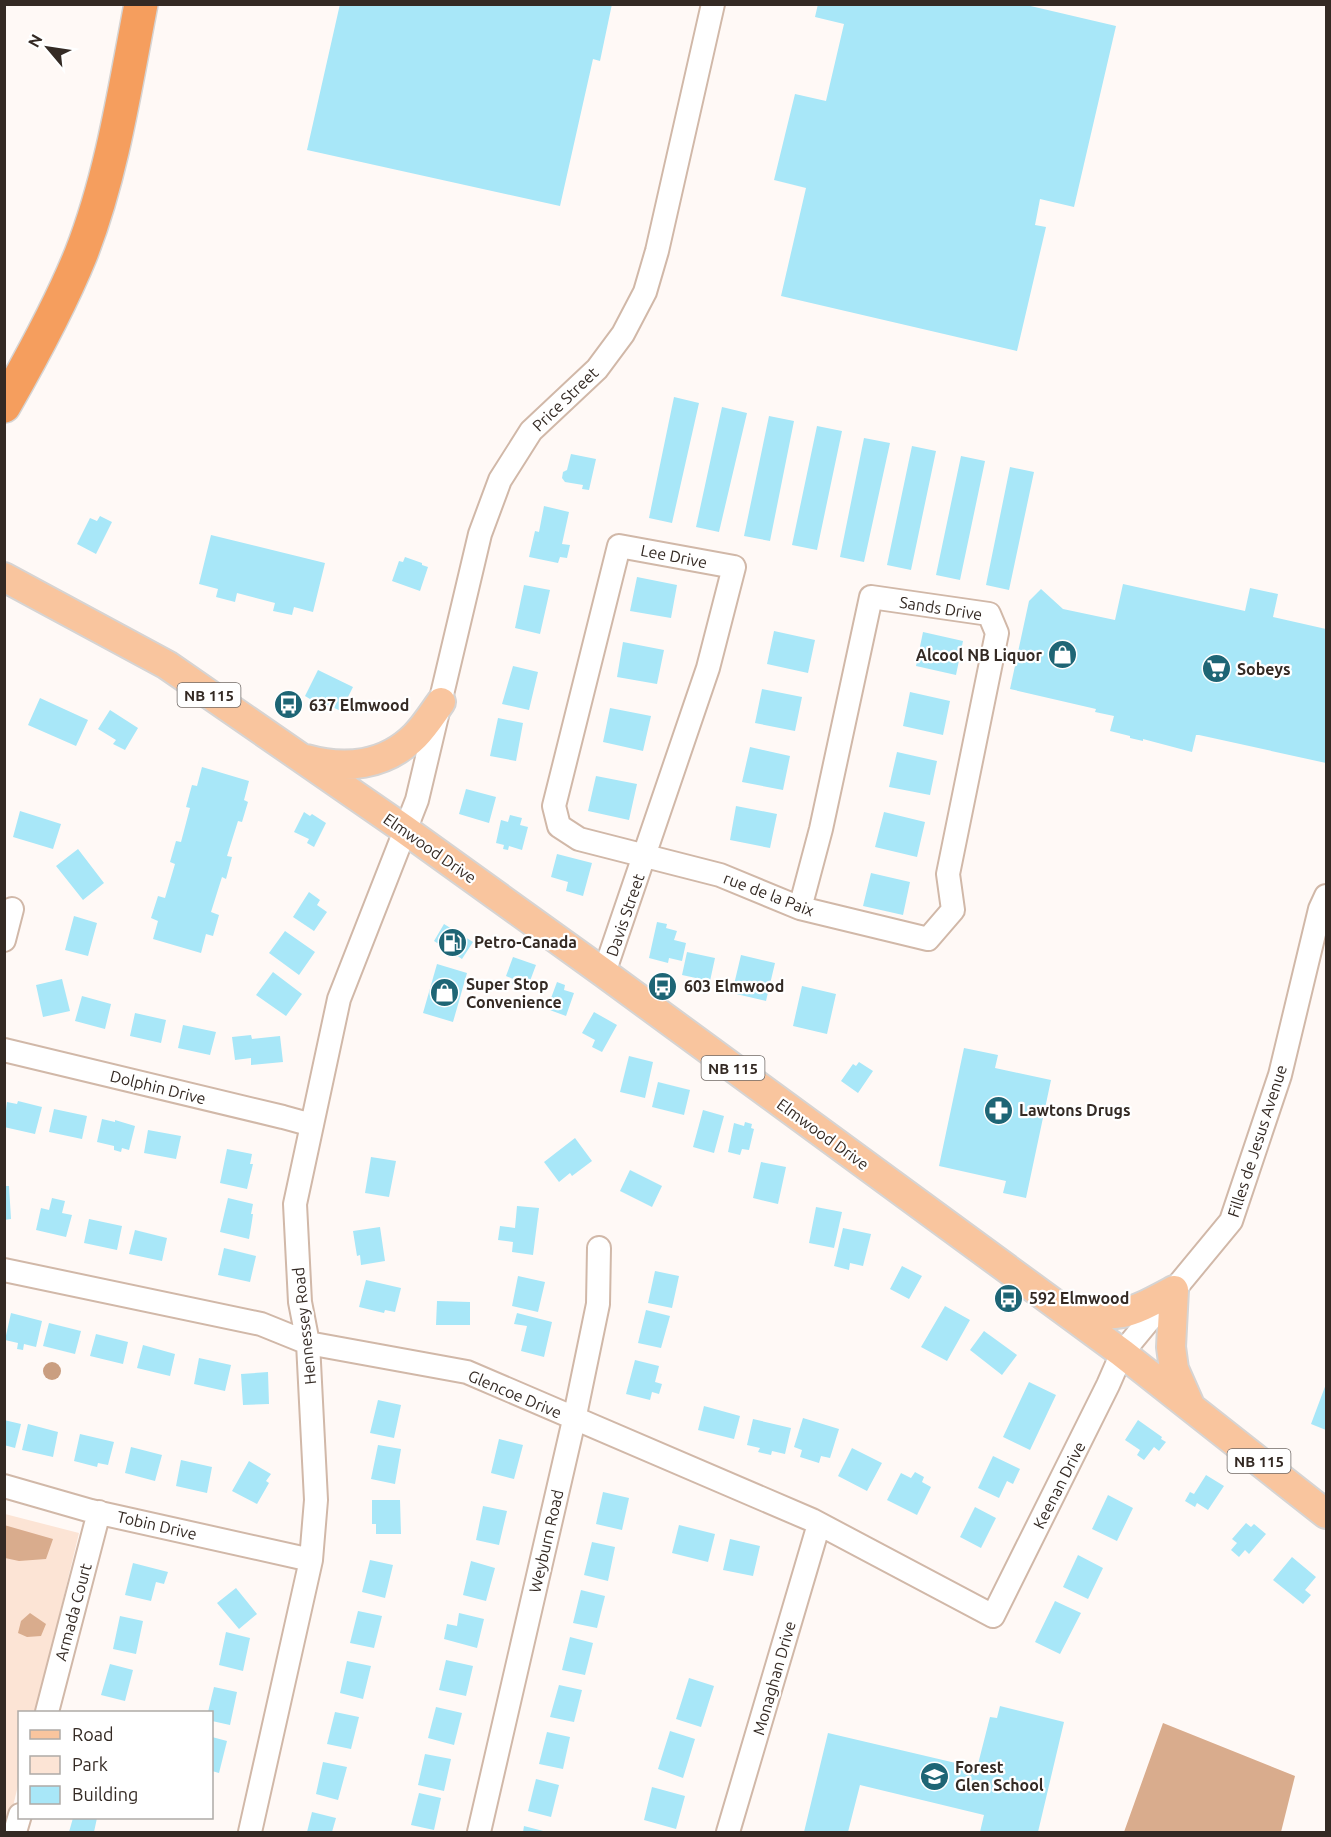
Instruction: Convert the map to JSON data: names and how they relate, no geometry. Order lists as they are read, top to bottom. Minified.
{"streets":{"main road":["NB 115","Elmwood Drive"],"street":["Price Street","Lee Drive","Sands Drive","rue de la Paix","Davis Street","Dolphin Drive","Filles de Jesus Avenue","Hennessey Road","Glencoe Drive","Keenan Drive","Tobin Drive","Weyburn Road","Armada Court","Monaghan Drive"]},"crossings":[["Price Street","Elmwood Drive"],["Price Street","Hennessey Road"],["Lee Drive","rue de la Paix"],["Lee Drive","Davis Street"],["Sands Drive","rue de la Paix"],["Elmwood Drive","Davis Street"],["Elmwood Drive","Filles de Jesus Avenue"],["Elmwood Drive","Hennessey Road"],["Elmwood Drive","Keenan Drive"],["rue de la Paix","Davis Street"],["Dolphin Drive","Hennessey Road"],["Filles de Jesus Avenue","Keenan Drive"],["Hennessey Road","Glencoe Drive"],["Hennessey Road","Tobin Drive"],["Glencoe Drive","Keenan Drive"],["Glencoe Drive","Weyburn Road"],["Glencoe Drive","Monaghan Drive"],["Tobin Drive","Armada Court"]],"places":{"shop":["Alcool NB Liquor","Super Stop Convenience"],"supermarket":["Sobeys"],"bus stop":["637 Elmwood","603 Elmwood","592 Elmwood"],"fuel station":["Petro-Canada"],"pharmacy":["Lawtons Drugs"],"school or university":["Forest Glen School"]},"legend":["Road","Park","Building"],"north":"top left"}
